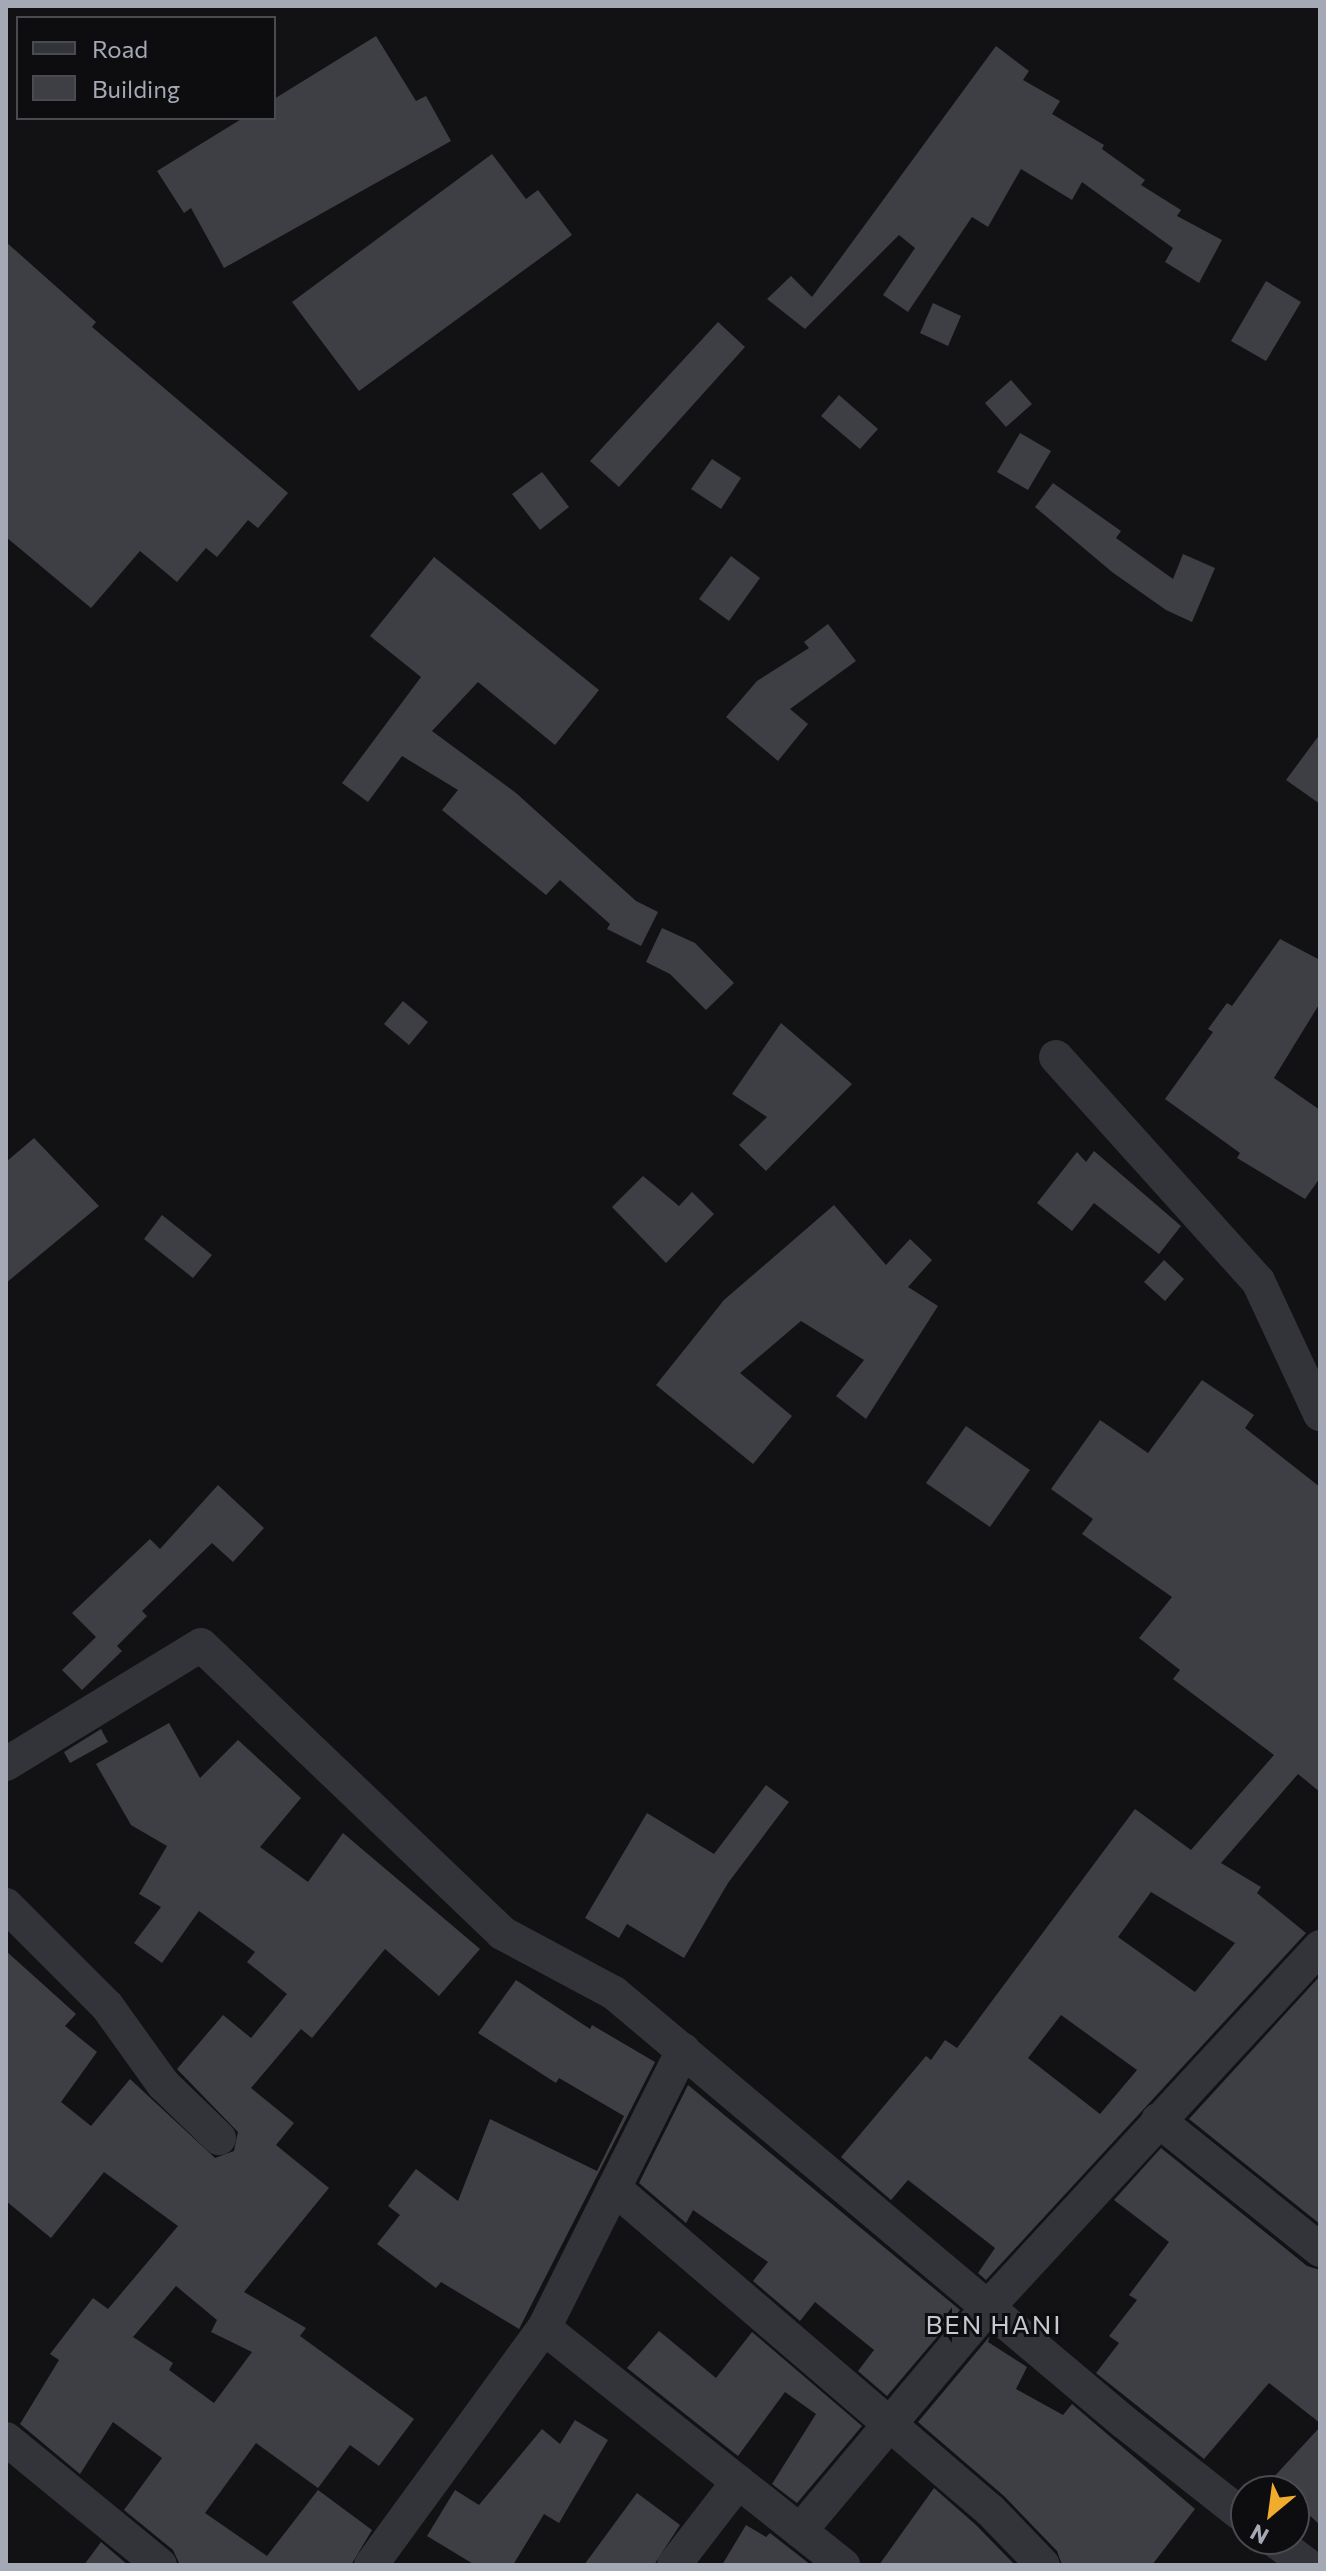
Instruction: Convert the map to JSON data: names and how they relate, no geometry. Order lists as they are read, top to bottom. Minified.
{"districts":["BEN HANI"],"legend":["Road","Building"],"north":"bottom left"}
